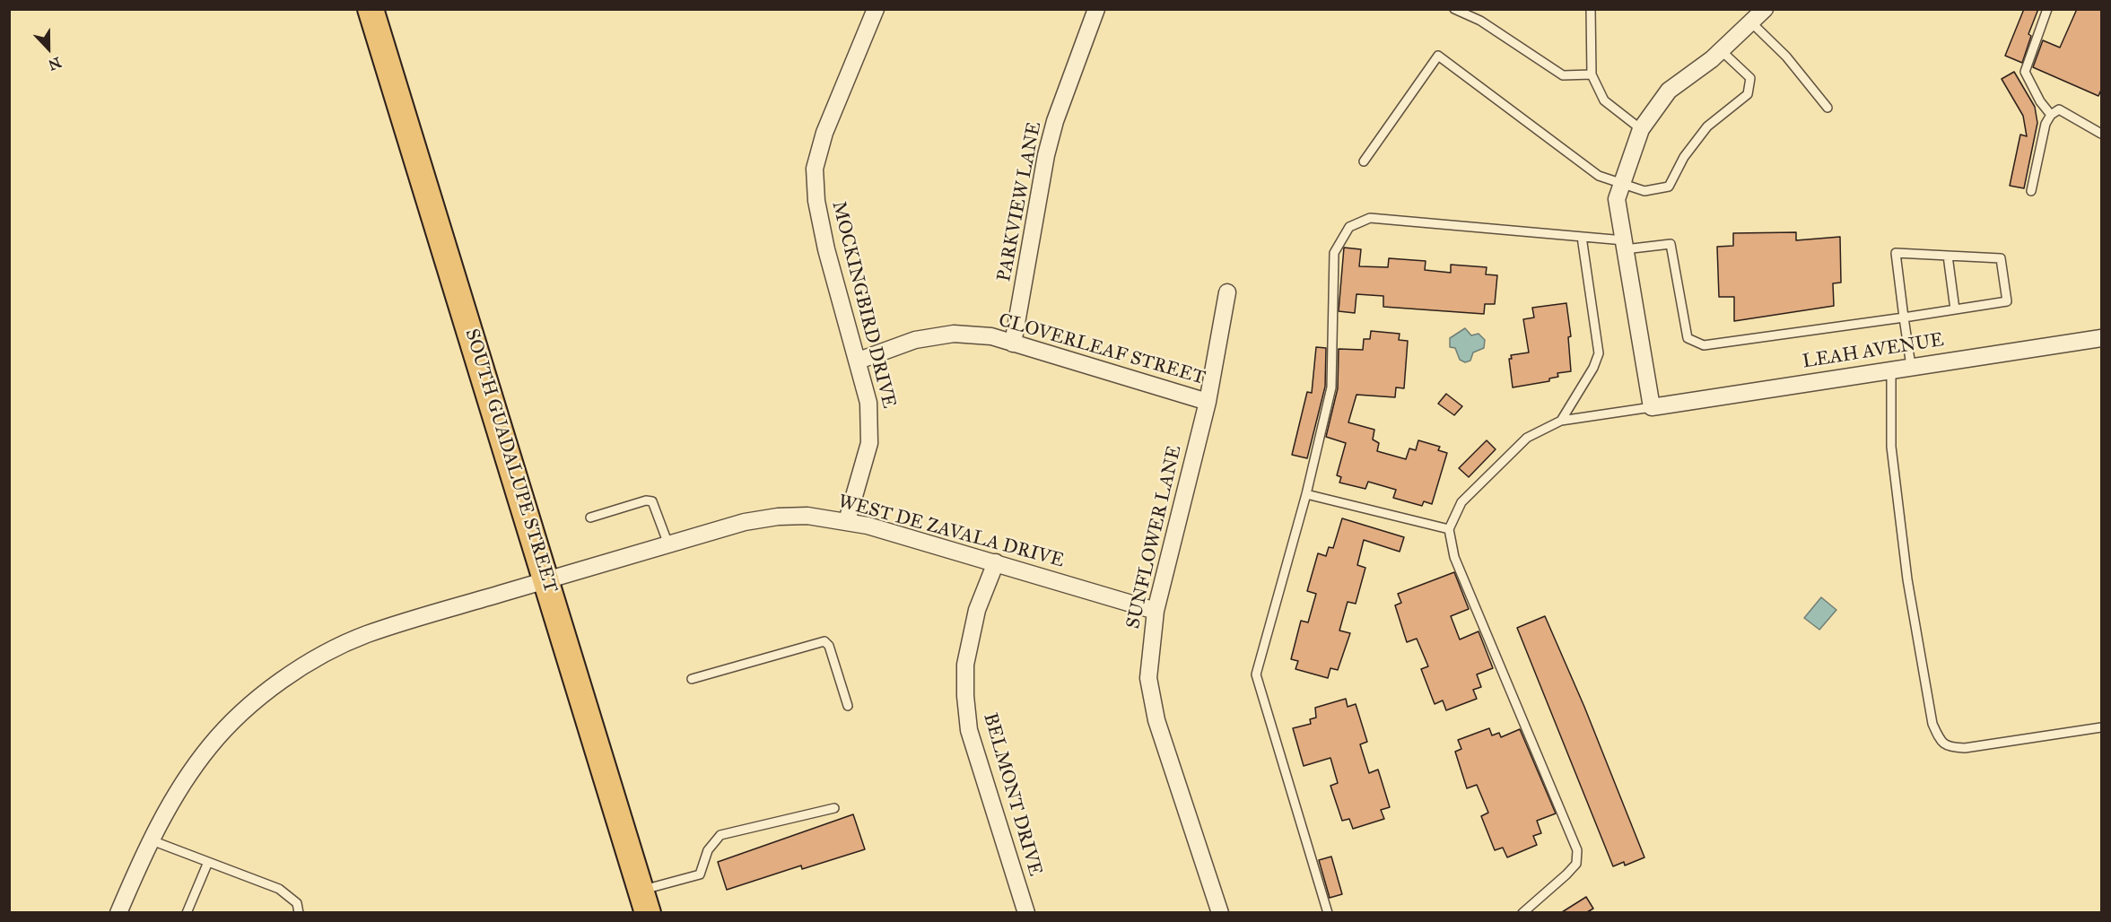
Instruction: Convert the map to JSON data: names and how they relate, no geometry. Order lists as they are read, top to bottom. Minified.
{"streets":{"main road":["SOUTH GUADALUPE STREET"],"street":["PARKVIEW LANE","MOCKINGBIRD DRIVE","CLOVERLEAF STREET","LEAH AVENUE","WEST DE ZAVALA DRIVE","SUNFLOWER LANE","BELMONT DRIVE"]},"crossings":[["PARKVIEW LANE","CLOVERLEAF STREET"],["MOCKINGBIRD DRIVE","CLOVERLEAF STREET"],["MOCKINGBIRD DRIVE","WEST DE ZAVALA DRIVE"],["CLOVERLEAF STREET","SUNFLOWER LANE"],["SOUTH GUADALUPE STREET","WEST DE ZAVALA DRIVE"],["WEST DE ZAVALA DRIVE","SUNFLOWER LANE"],["WEST DE ZAVALA DRIVE","BELMONT DRIVE"]],"north":"bottom"}
